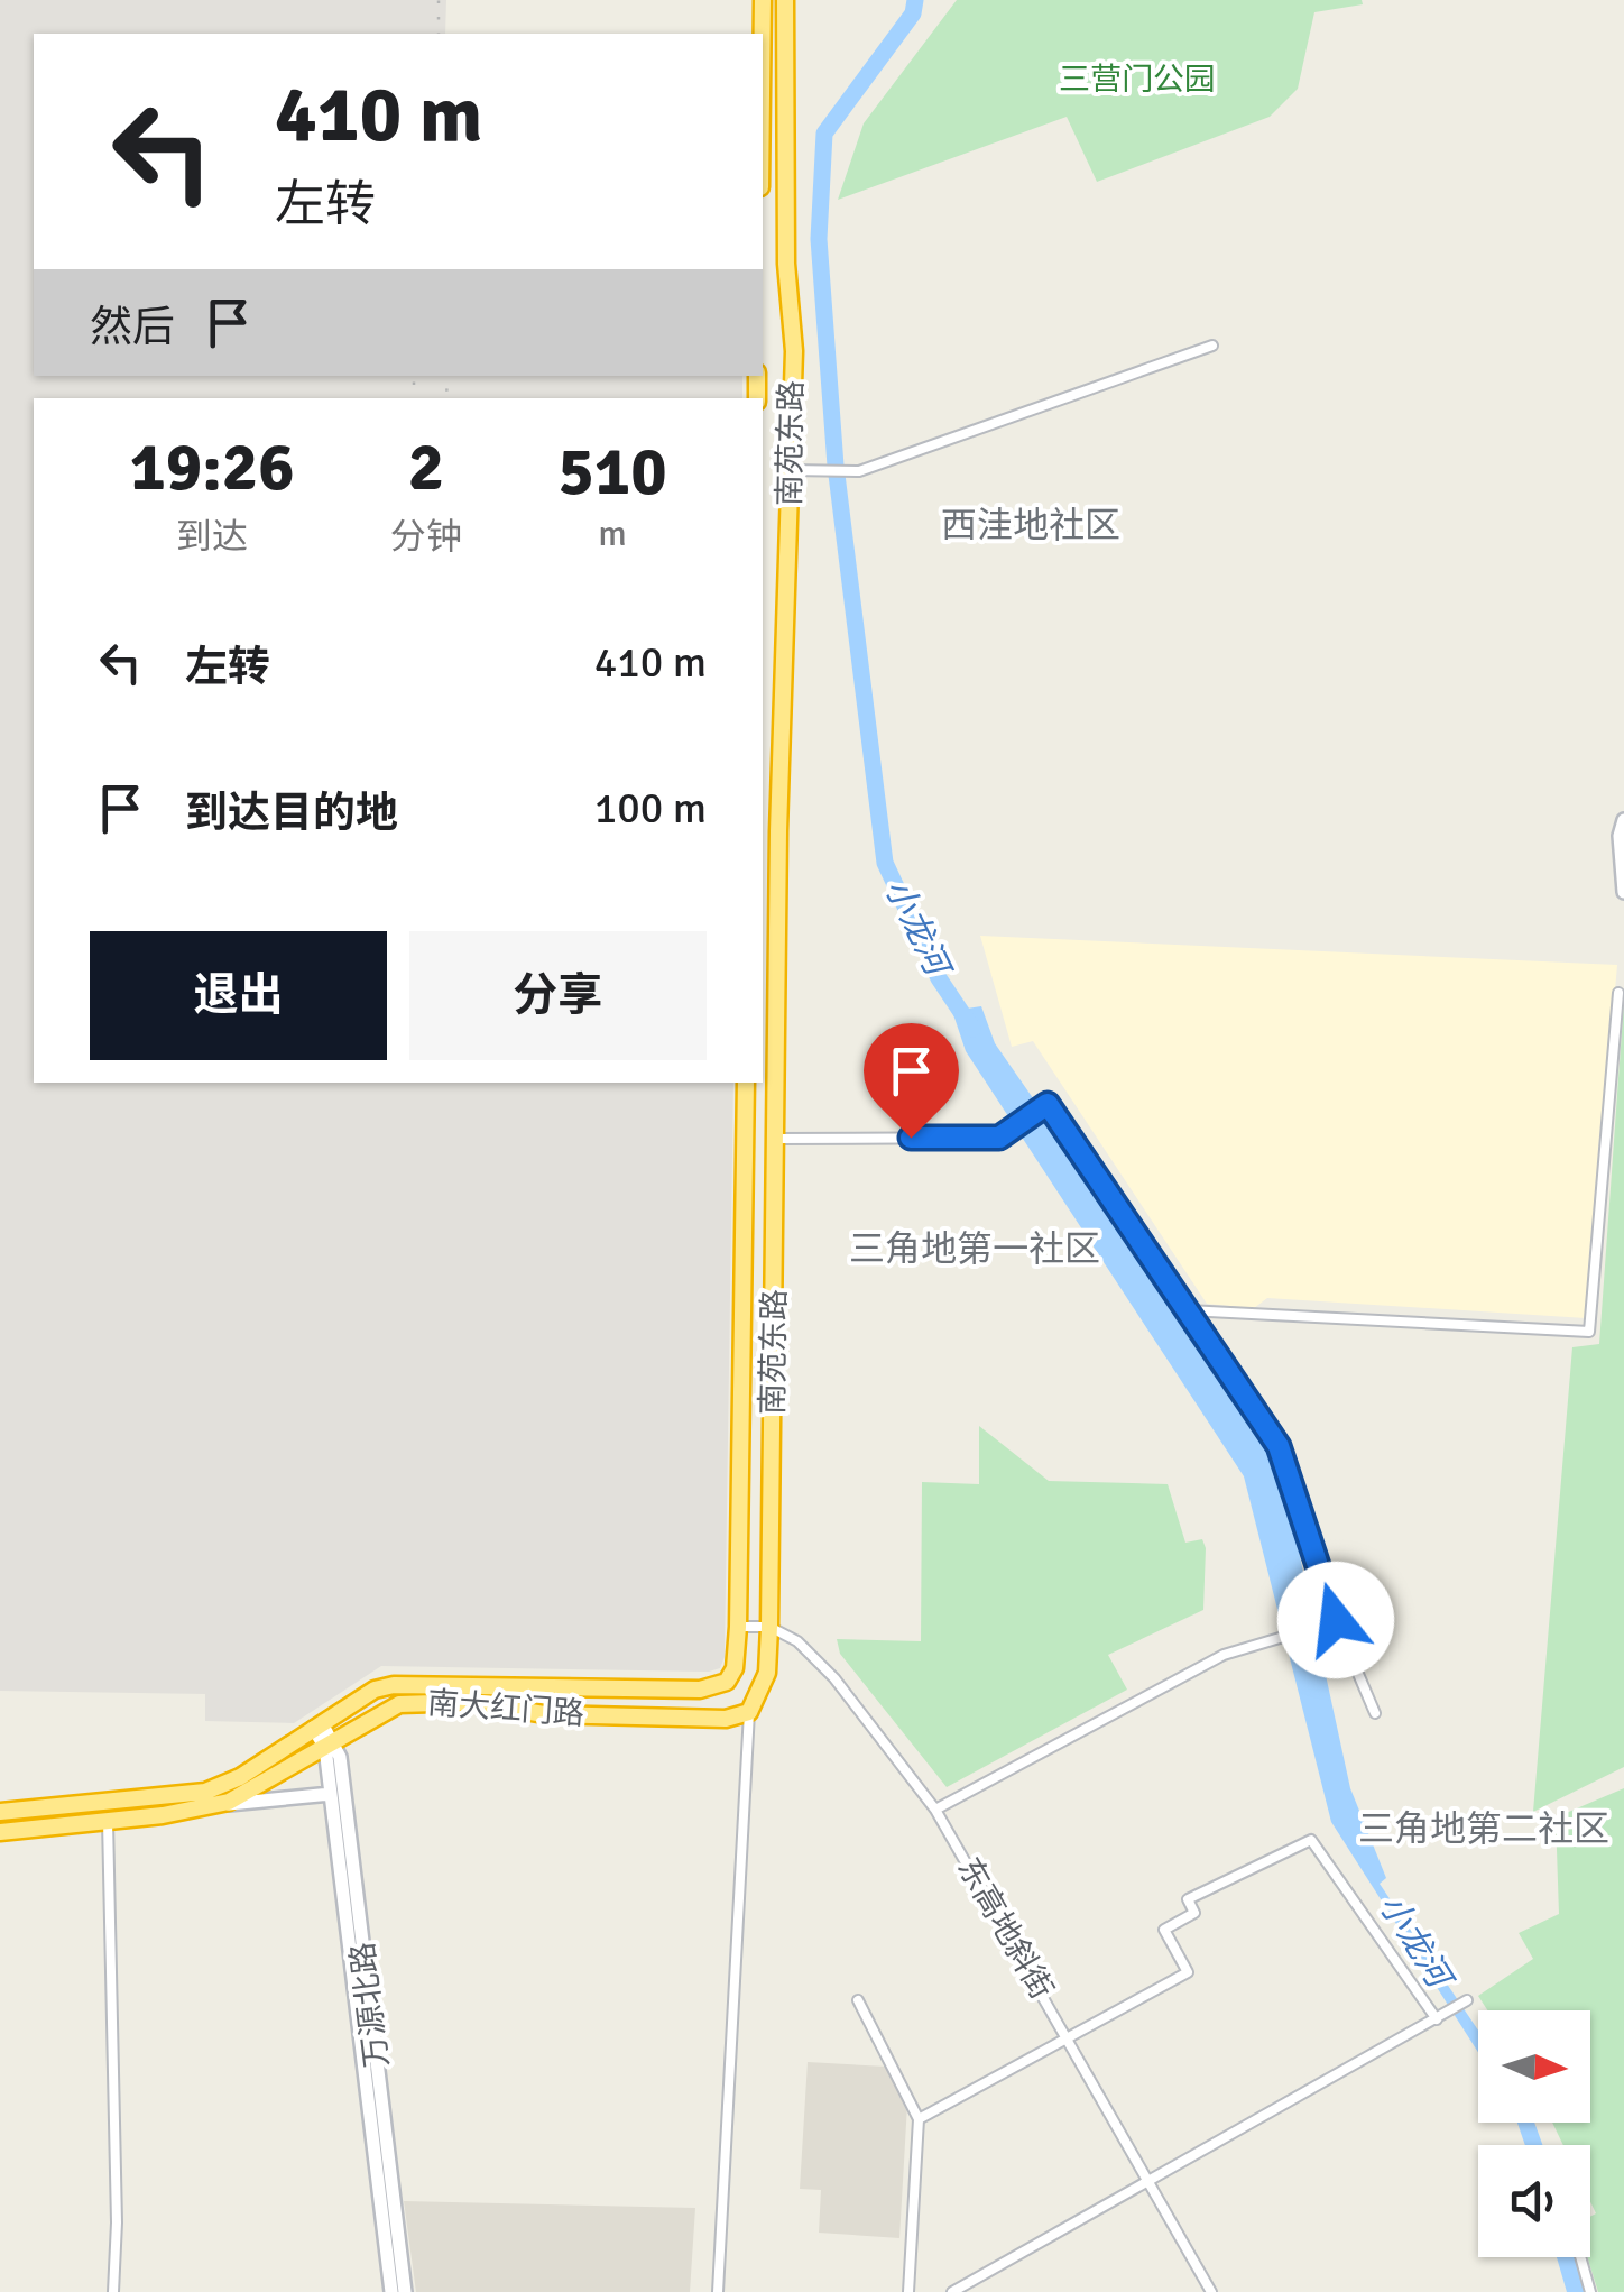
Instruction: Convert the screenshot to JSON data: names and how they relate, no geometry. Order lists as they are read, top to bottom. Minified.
{"streets":{"highway":["南苑东路","南大红门路"],"main road":["万源北路"],"street":["东高地斜街"]},"crossings":[["南苑东路","南大红门路"],["南苑东路","东高地斜街"],["南大红门路","万源北路"]],"districts":["西洼地社区","三角地第一社区","三角地第二社区"],"water":["小龙河"],"parks":["三营门公园"],"north":"right","page":{"turn":["410 m","左转"],"then":"然后","eta":["19:26","到达","2","分钟","510","m"],"list":[{"name":"左转","value":"410 m"},{"name":"到达目的地","value":"100 m"}],"buttons":["退出","分享"]}}
